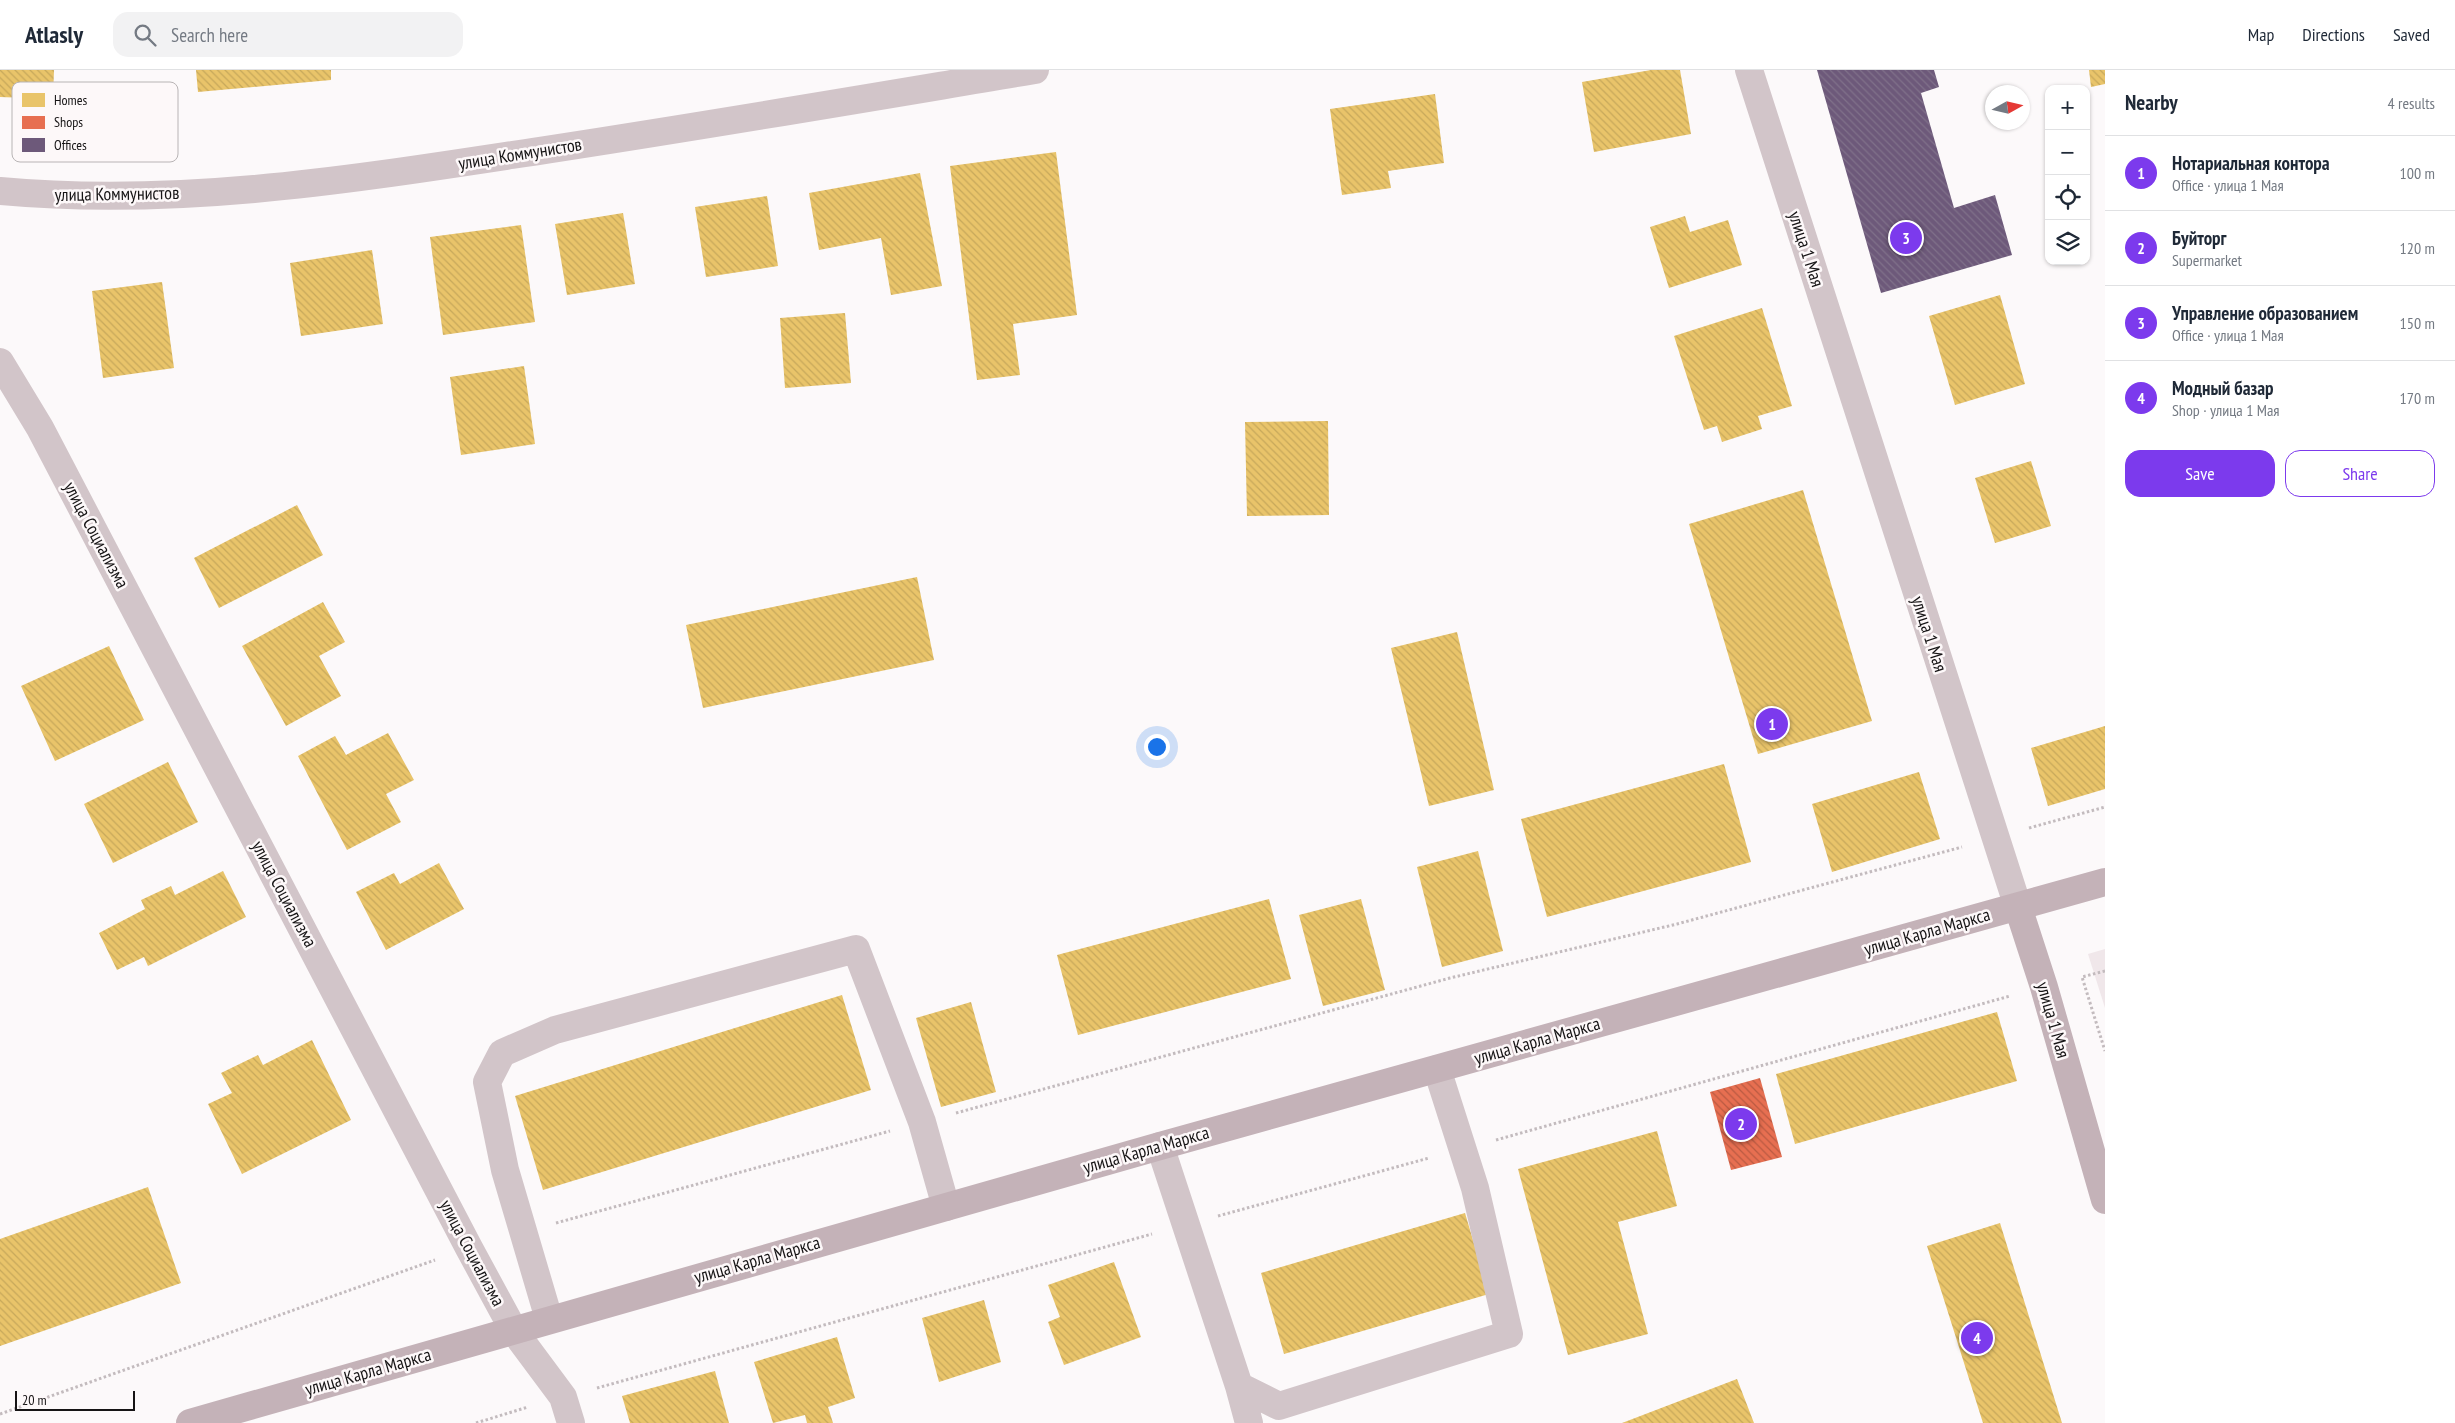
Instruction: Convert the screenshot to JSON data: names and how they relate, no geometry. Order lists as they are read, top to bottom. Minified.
{"streets":{"main road":["улица 1 Мая","улица Карла Маркса"],"street":["улица Коммунистов","улица Социализма"]},"crossings":[["улица 1 Мая","улица Карла Маркса"],["улица Социализма","улица Карла Маркса"]],"legend":["Homes","Shops","Offices"],"scale_bar":"20 m","north":"right","page":{"header":"Atlasly","search":"Search here","nav":["Map","Directions","Saved"],"heading":["Nearby","4 results"],"map_buttons":["+","−"],"list":[{"mark":"1","name":"Нотариальная контора","note":"Office · улица 1 Мая","value":"100 m"},{"mark":"2","name":"Буйторг","note":"Supermarket","value":"120 m"},{"mark":"3","name":"Управление образованием","note":"Office · улица 1 Мая","value":"150 m"},{"mark":"4","name":"Модный базар","note":"Shop · улица 1 Мая","value":"170 m"}],"pins":["3","1","2","4"],"buttons":["Save","Share"],"scale":"20 m"}}
